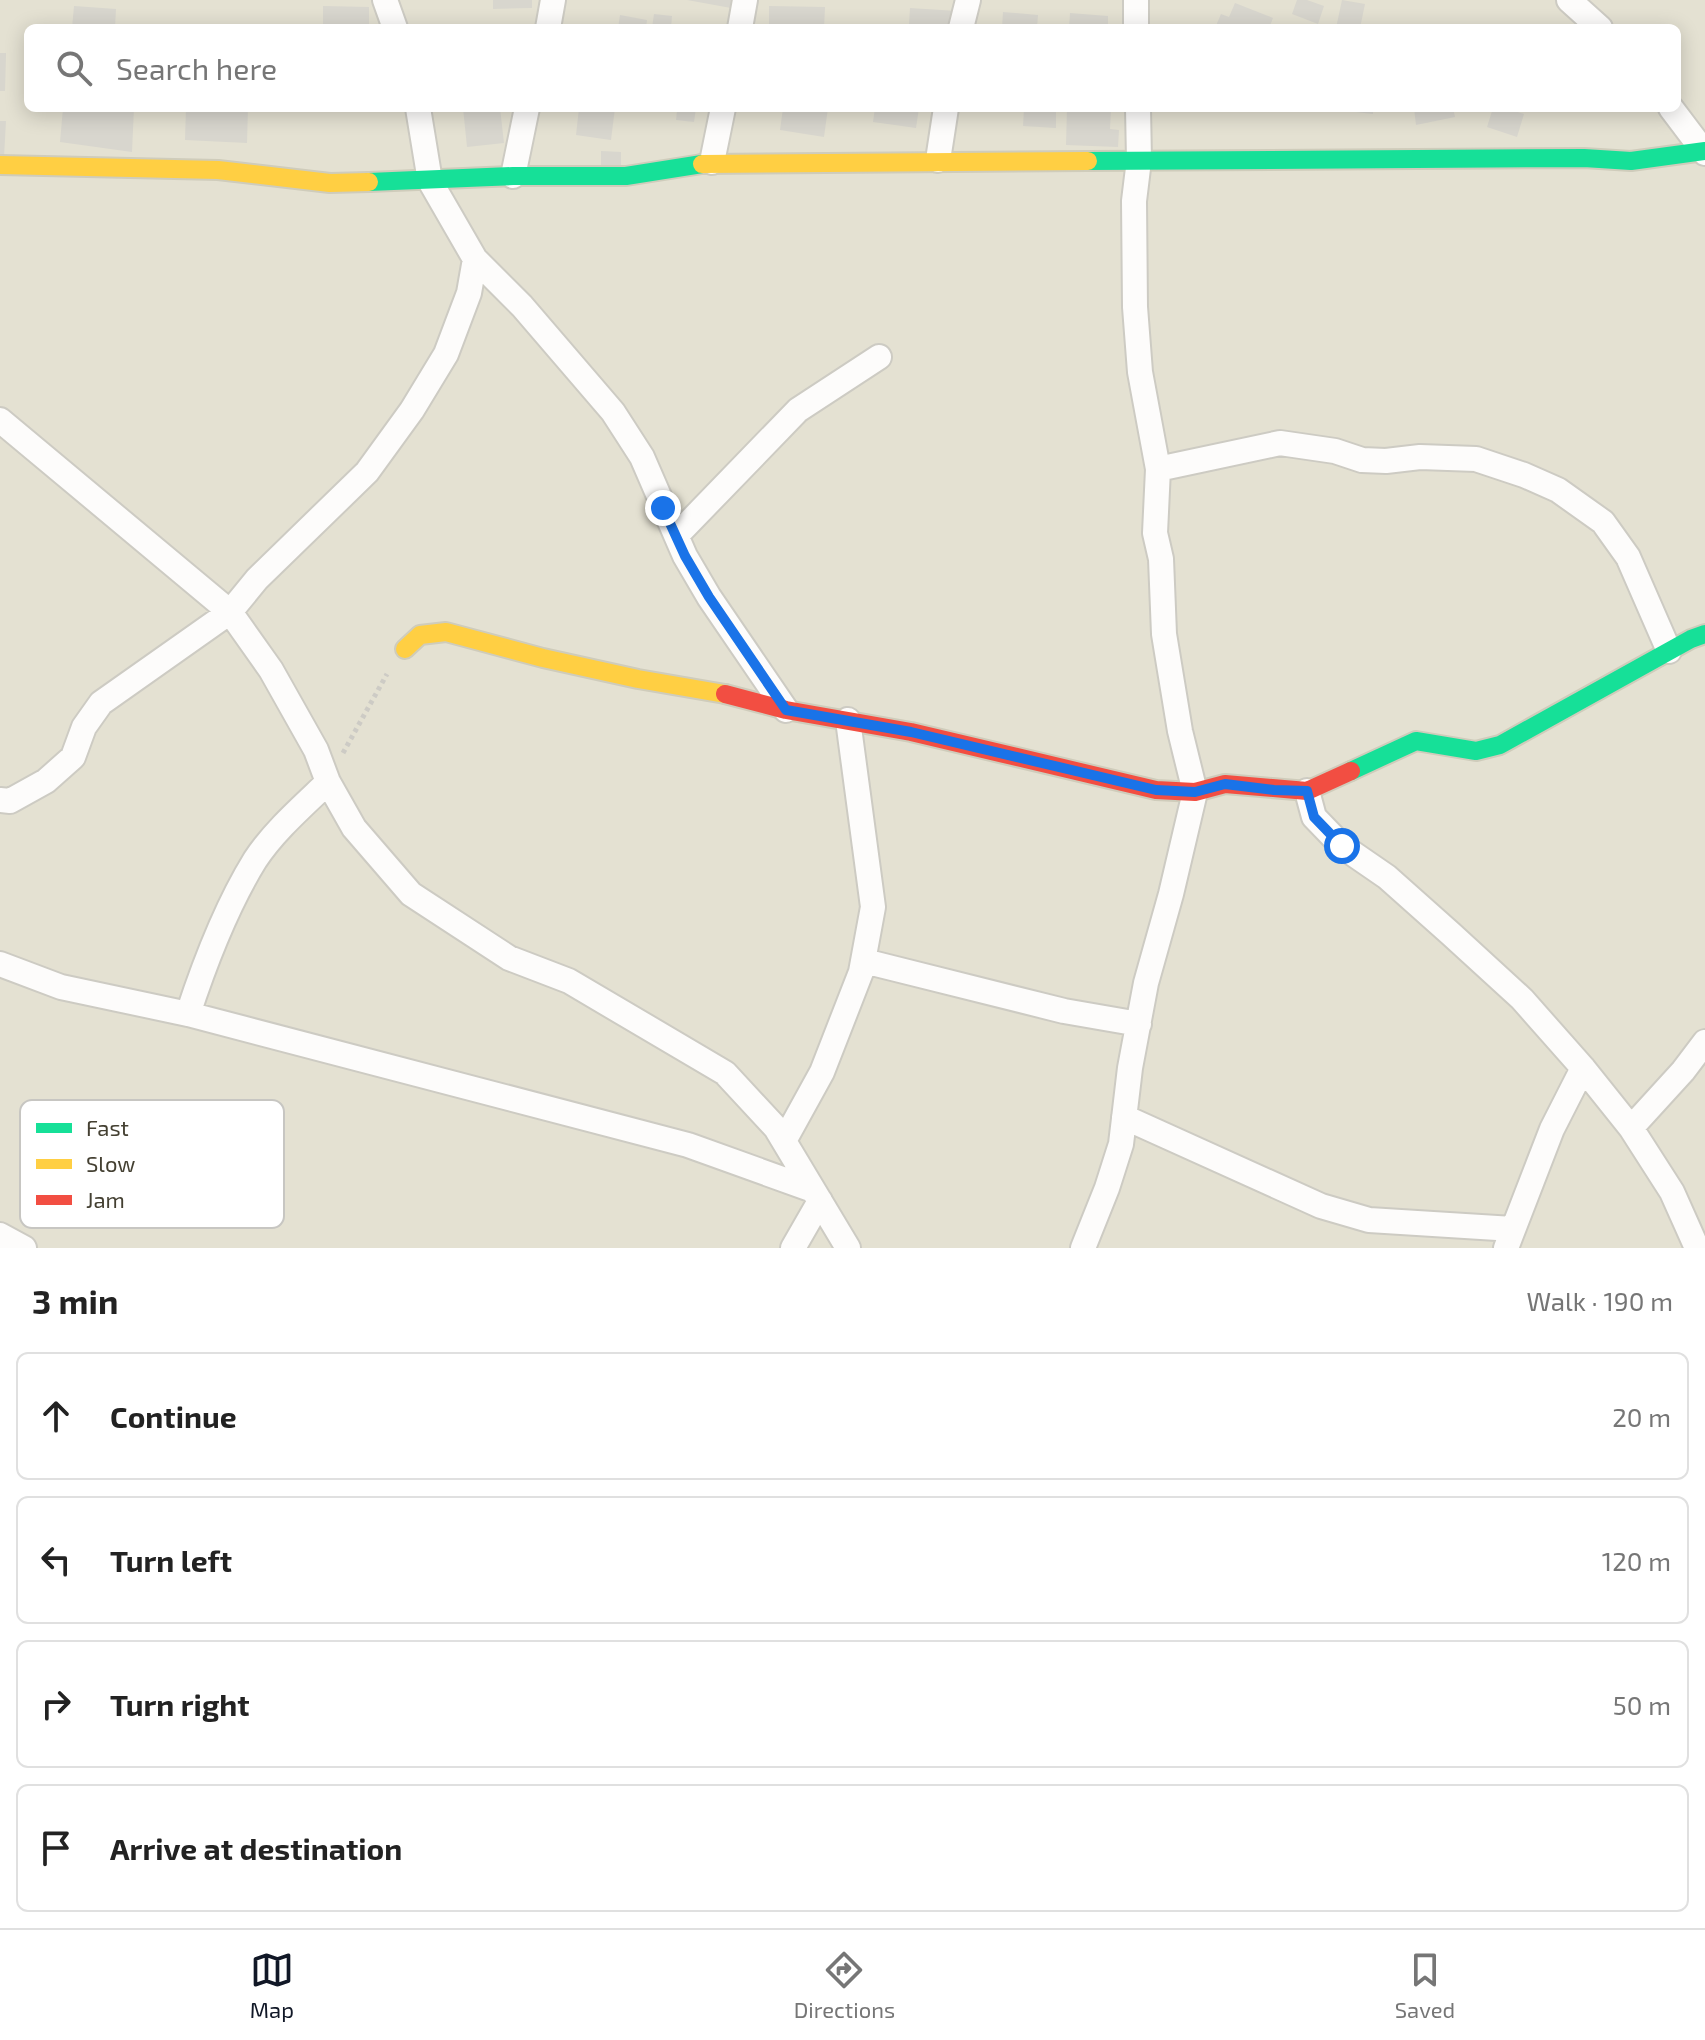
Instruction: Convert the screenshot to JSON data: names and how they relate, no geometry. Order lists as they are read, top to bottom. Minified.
{"legend":["Fast","Slow","Jam"],"page":{"search":"Search here","heading":["3 min","Walk · 190 m"],"list":[["Continue","20 m"],["Turn left","120 m"],["Turn right","50 m"],"Arrive at destination"],"nav":["Map","Directions","Saved"]}}
